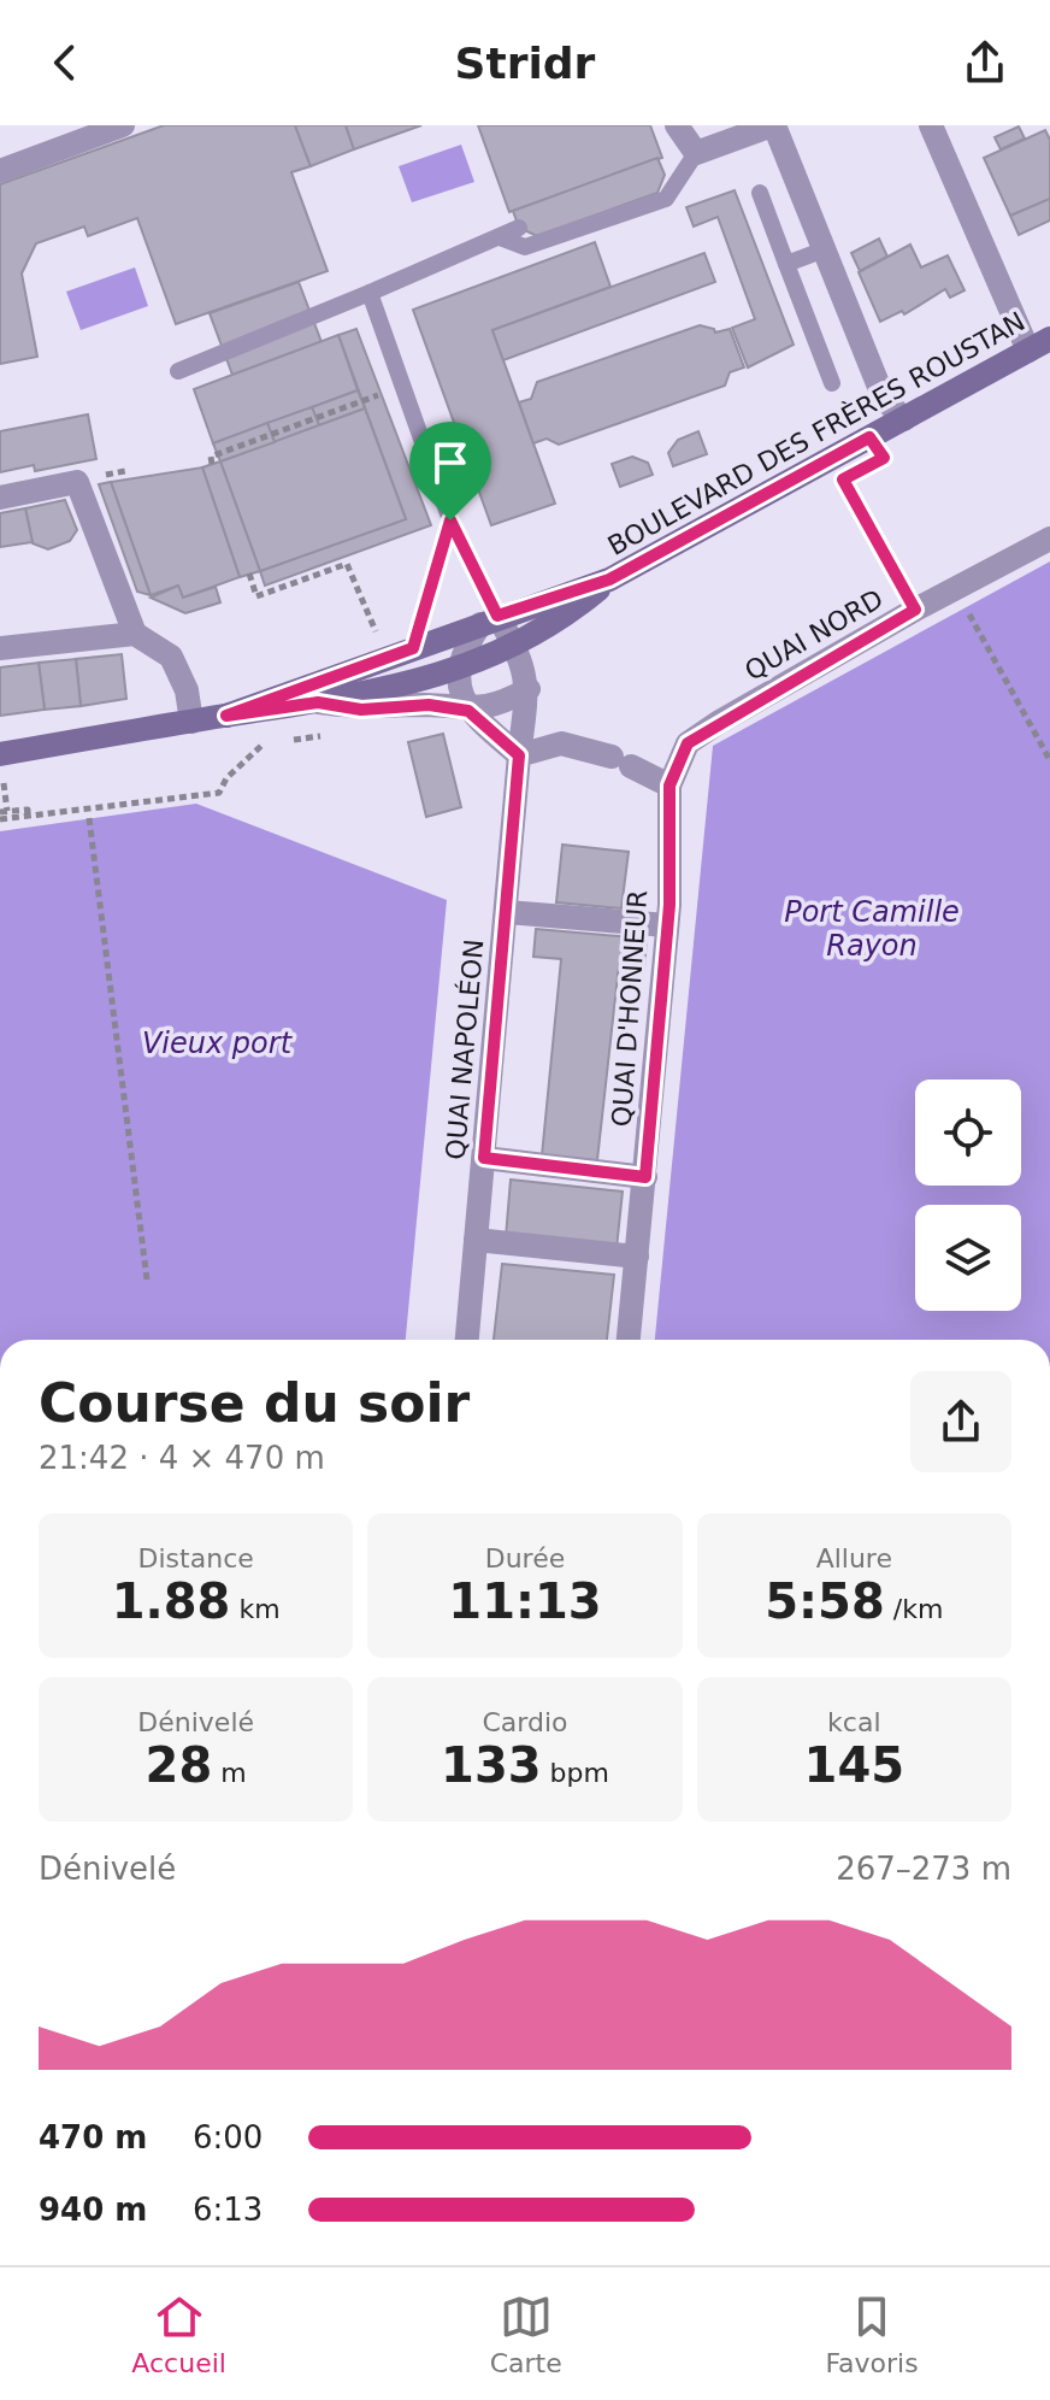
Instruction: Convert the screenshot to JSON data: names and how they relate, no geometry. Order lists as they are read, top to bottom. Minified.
{"streets":{"main road":["BOULEVARD DES FRÈRES ROUSTAN"],"street":["QUAI NORD","QUAI D'HONNEUR","QUAI NAPOLÉON"]},"crossings":[["QUAI NORD","QUAI D'HONNEUR"]],"water":["Port Camille Rayon","Vieux port"],"page":{"header":"Stridr","heading":["Course du soir","21:42 · 4 × 470 m"],"stats":[["Distance","1.88 km"],["Durée","11:13"],["Allure","5:58 /km"],["Dénivelé","28 m"],["Cardio","133 bpm"],["kcal","145"]],"chart":["Dénivelé","267–273 m"],"list":[{"name":"470 m","note":"6:00"},{"name":"940 m","note":"6:13"}],"tabs":["Accueil","Carte","Favoris"]}}
